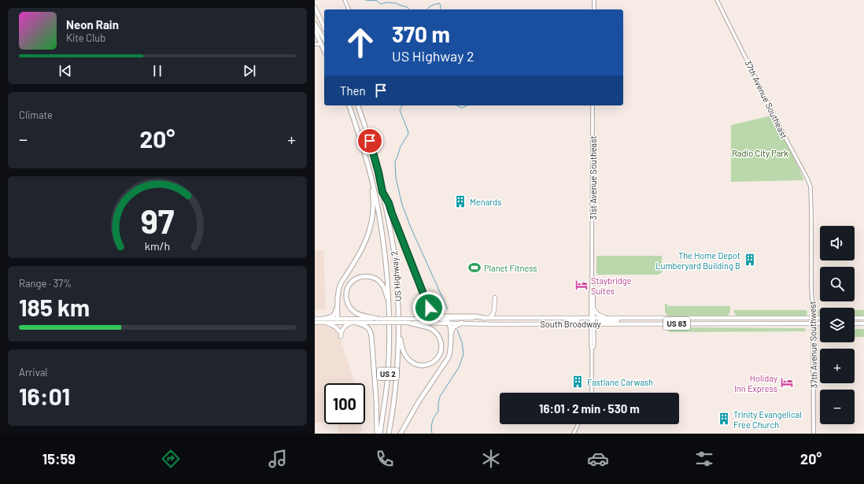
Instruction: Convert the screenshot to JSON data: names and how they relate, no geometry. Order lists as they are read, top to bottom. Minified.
{"streets":{"highway":["US Highway 2","South Broadway","US 83","US 2"],"main road":["37th Avenue Southwest"],"street":["37th Avenue Southeast","31st Avenue Southeast"]},"crossings":[["37th Avenue Southeast","37th Avenue Southwest"],["South Broadway","37th Avenue Southwest"]],"parks":["Radio City Park"],"places":{"building":["Menards","The Home Depot Lumberyard Building B","Fastlane Carwash","Trinity Evangelical Free Church"],"sports":["Planet Fitness"],"hotel":["Staybridge Suites","Holiday Inn Express"]},"page":{"turn":["370 m","US Highway 2"],"song":["Neon Rain","Kite Club"],"then":"Then","tile":["Climate",["Range · 37%","185 km"],["Arrival","16:01"]],"heat":["−","20°","+"],"map_buttons":["+","−"],"limit":"100","trip":"16:01 · 2 min · 530 m","tabs":["15:59","20°"],"gauge":["97","km/h"]}}
